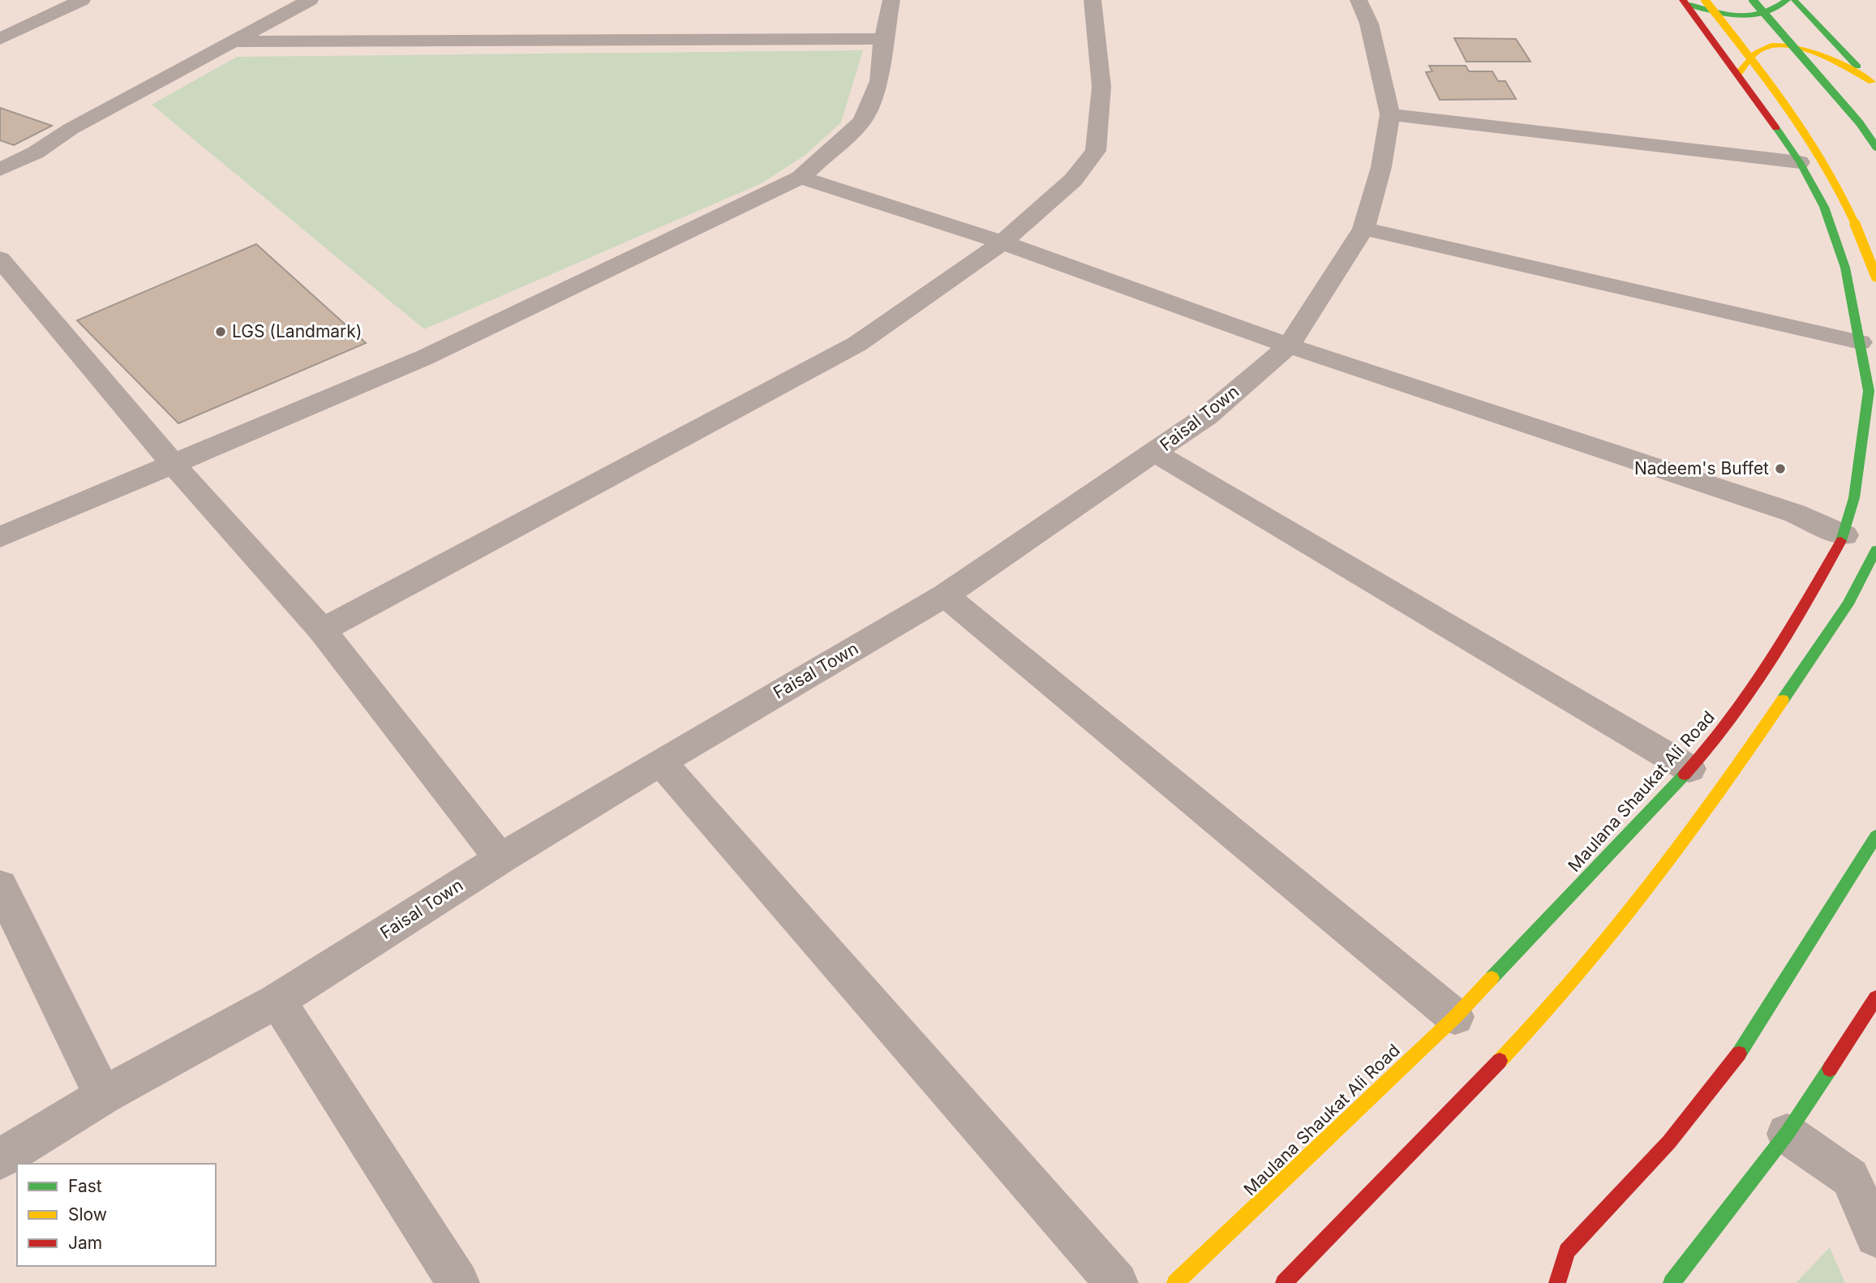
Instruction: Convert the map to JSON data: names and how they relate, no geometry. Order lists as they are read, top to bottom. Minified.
{"streets":{"main road":["Maulana Shaukat Ali Road"],"street":["Faisal Town"]},"places":["LGS (Landmark)","Nadeem's Buffet"],"legend":["Fast","Slow","Jam"]}
